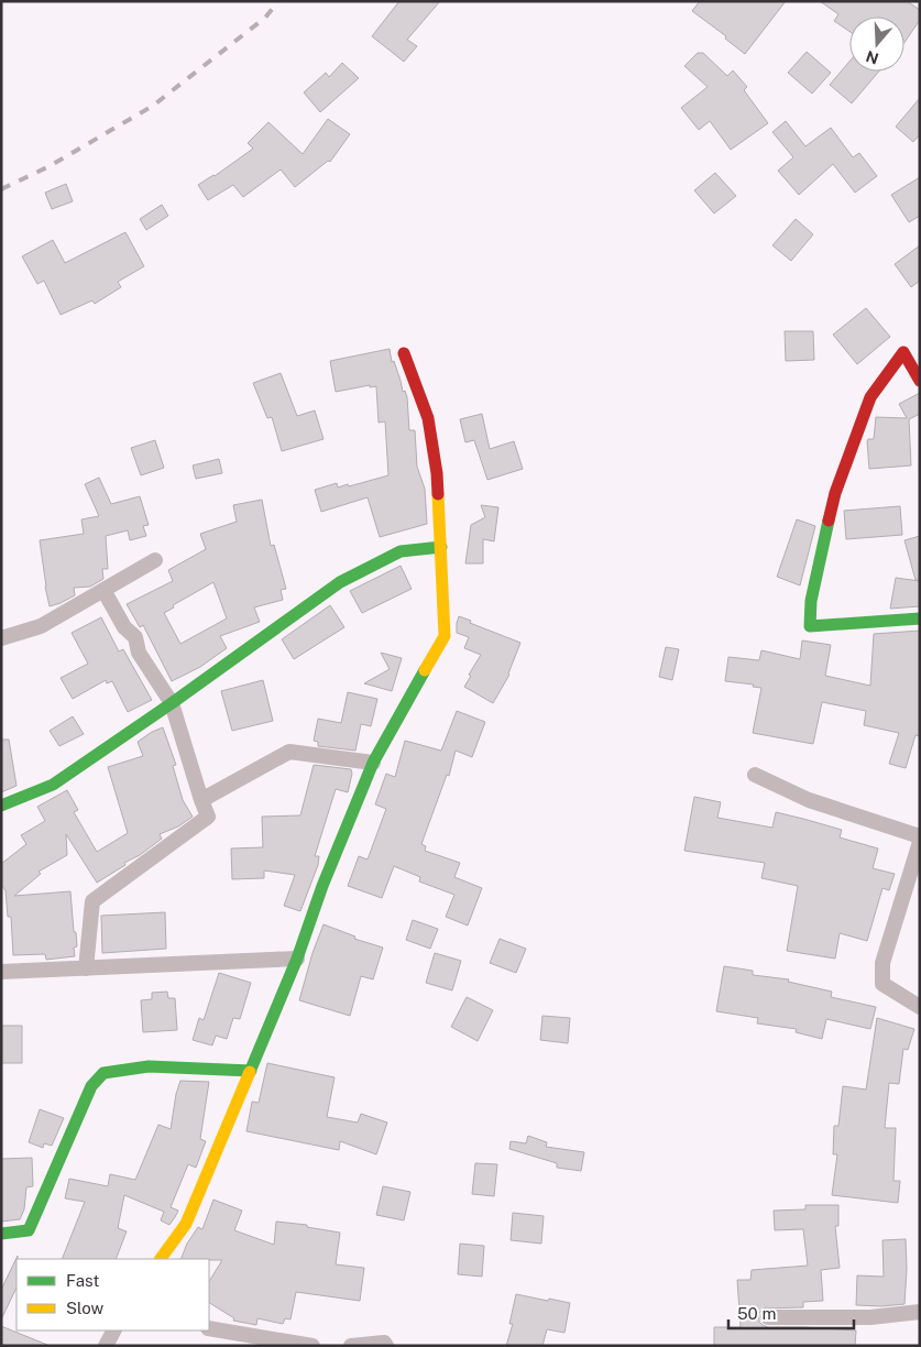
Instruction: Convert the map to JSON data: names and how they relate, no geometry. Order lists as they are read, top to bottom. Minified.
{"legend":["Fast","Slow"],"scale_bar":"50 m","north":"bottom"}
